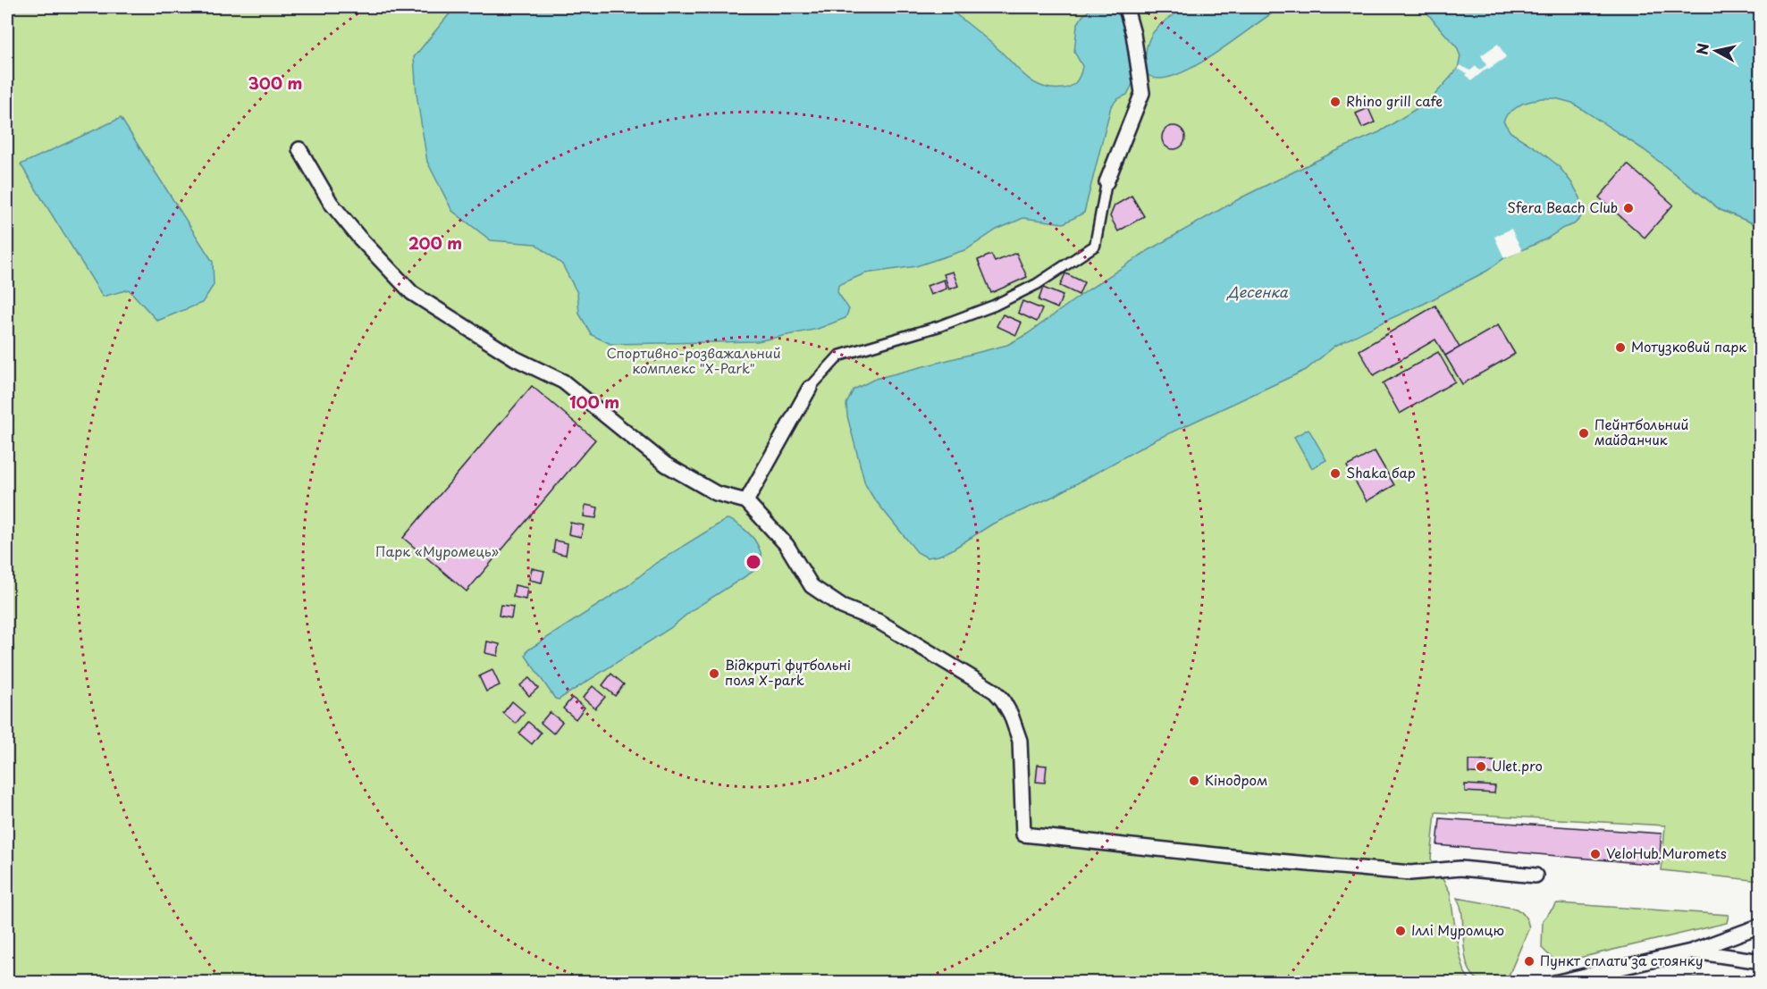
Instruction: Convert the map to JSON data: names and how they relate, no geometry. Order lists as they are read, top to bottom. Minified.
{"water":["Десенка"],"parks":["Спортивно-розважальний комплекс \"Х-Park\"","Парк «Муромець»"],"places":["Rhino grill cafe","Sfera Beach Club","Мотузковий парк","Пейнтбольний майданчик","Shaka бар","Відкриті футбольні поля X-park","Ulet.pro","Кінодром","VeloHub.Muromets","Іллі Муромцю","Пункт сплати за стоянку"],"north":"left","rings":["300 m","200 m","100 m"]}
